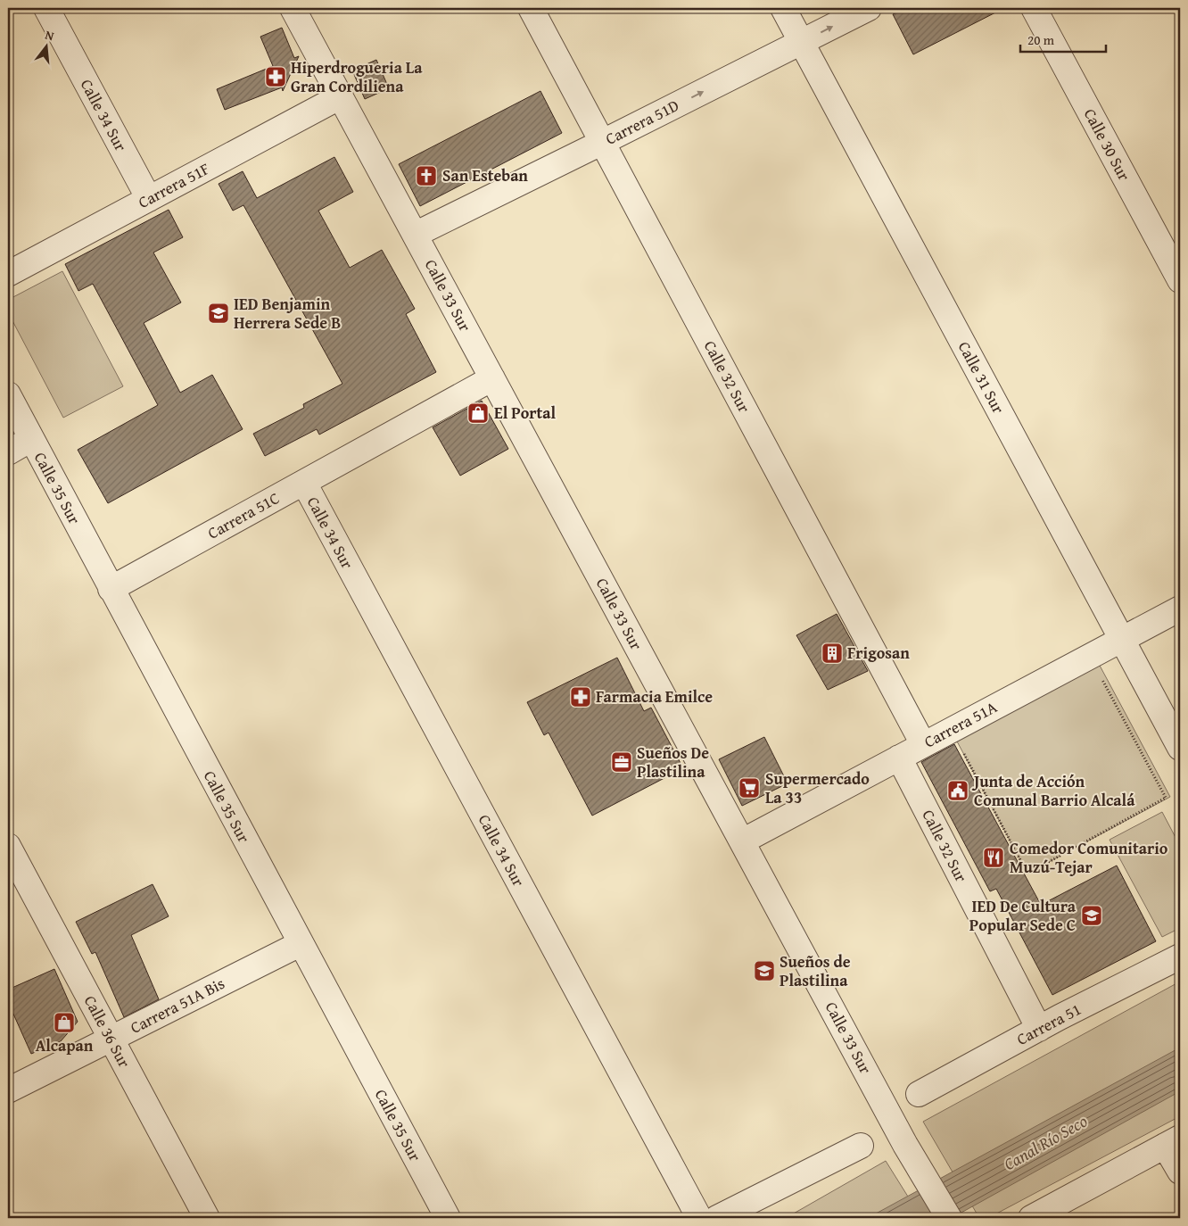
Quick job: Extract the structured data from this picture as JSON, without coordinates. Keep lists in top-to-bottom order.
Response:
{
  "streets": {
    "street": [
      "Calle 34 Sur",
      "Carrera 51D",
      "Calle 30 Sur",
      "Carrera 51F",
      "Calle 33 Sur",
      "Calle 32 Sur",
      "Calle 31 Sur",
      "Calle 35 Sur",
      "Carrera 51C",
      "Carrera 51A",
      "Carrera 51A Bis",
      "Carrera 51",
      "Calle 36 Sur"
    ]
  },
  "crossings": [
    ["Calle 34 Sur", "Carrera 51F"],
    ["Calle 34 Sur", "Carrera 51C"],
    ["Carrera 51D", "Calle 33 Sur"],
    ["Carrera 51D", "Calle 32 Sur"],
    ["Carrera 51D", "Calle 31 Sur"],
    ["Carrera 51F", "Calle 33 Sur"],
    ["Calle 33 Sur", "Carrera 51C"],
    ["Calle 33 Sur", "Carrera 51A"],
    ["Calle 32 Sur", "Carrera 51A"],
    ["Calle 32 Sur", "Carrera 51"],
    ["Calle 31 Sur", "Carrera 51A"],
    ["Calle 35 Sur", "Carrera 51C"],
    ["Calle 35 Sur", "Carrera 51A Bis"],
    ["Carrera 51A Bis", "Calle 36 Sur"]
  ],
  "one_way": ["Carrera 51D"],
  "water": ["Canal Río Seco"],
  "places": {
    "pharmacy": ["Hiperdrogueria La Gran Cordiliena", "Farmacia Emilce"],
    "church": ["San Esteban"],
    "school or university": ["IED Benjamin Herrera Sede B", "IED De Cultura Popular Sede C", "Sueños de Plastilina"],
    "shop": ["El Portal", "Alcapan"],
    "building": ["Frigosan"],
    "office": ["Sueños De Plastilina"],
    "supermarket": ["Supermercado La 33"],
    "public building": ["Junta de Acción Comunal Barrio Alcalá"],
    "restaurant": ["Comedor Comunitario Muzú-Tejar"]
  },
  "scale_bar": "20 m",
  "north": "top"
}
